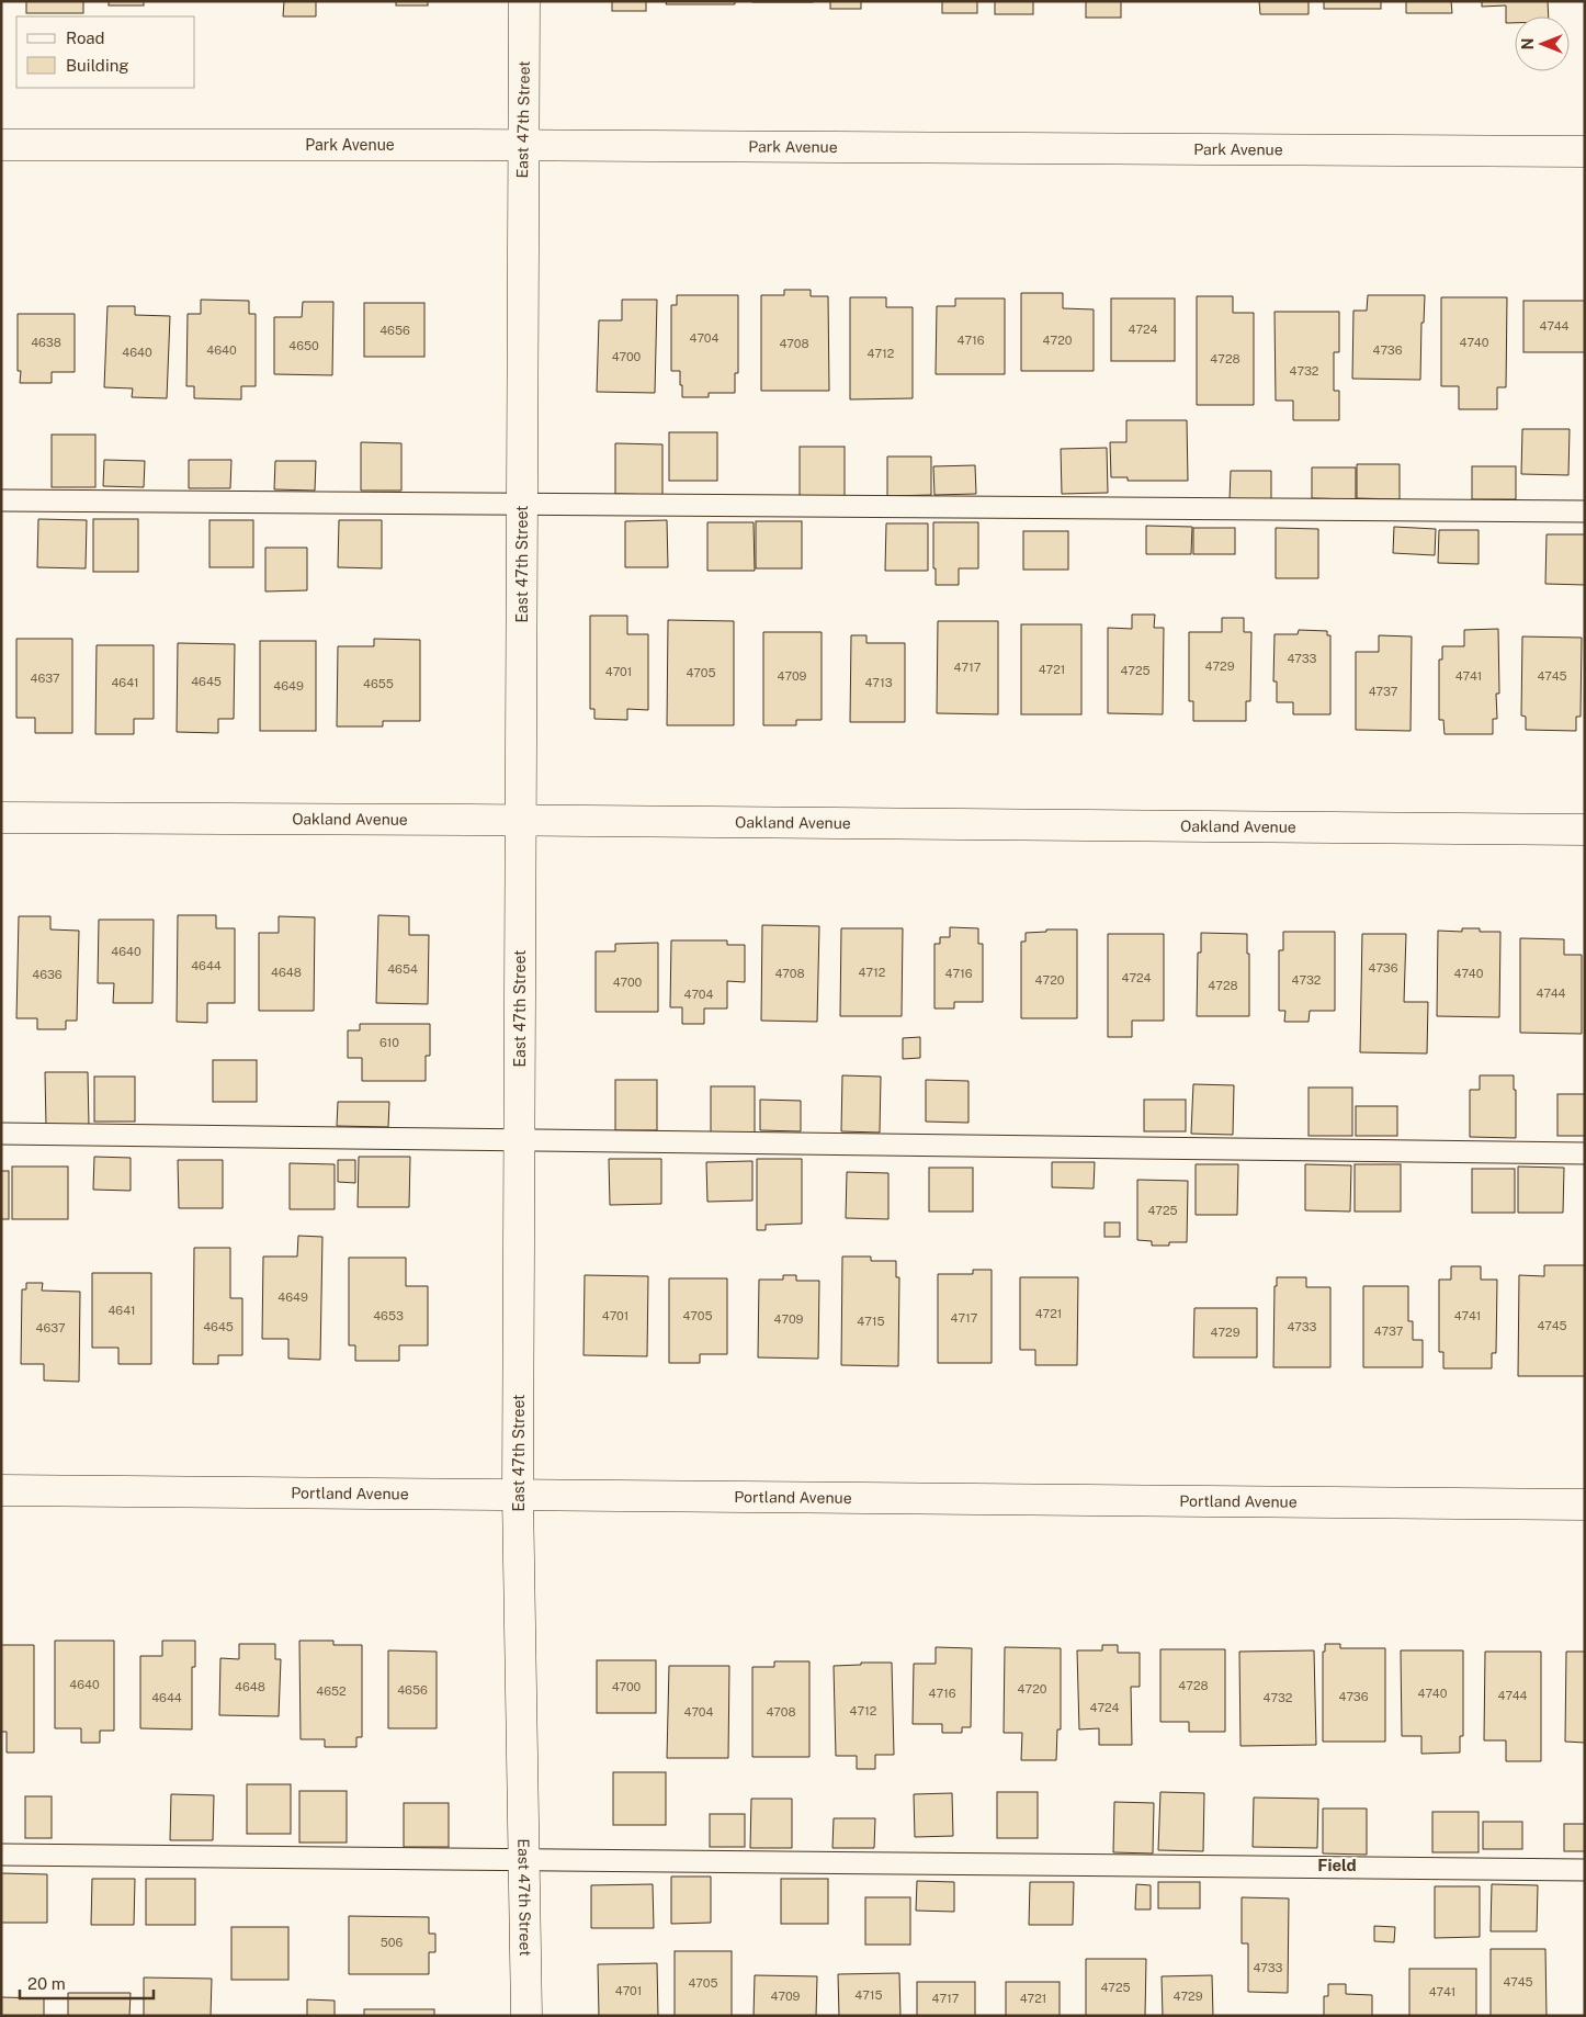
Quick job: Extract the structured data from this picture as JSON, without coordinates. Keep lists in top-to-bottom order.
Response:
{
  "streets": {
    "street": [
      "East 47th Street",
      "Park Avenue",
      "Oakland Avenue",
      "Portland Avenue"
    ]
  },
  "crossings": [
    ["East 47th Street", "Park Avenue"],
    ["East 47th Street", "Oakland Avenue"],
    ["East 47th Street", "Portland Avenue"]
  ],
  "districts": ["Field"],
  "house_numbers": [
    "4744",
    "4724",
    "4656",
    "4704",
    "4716",
    "4720",
    "4638",
    "4740",
    "4708",
    "4650",
    "4640",
    "4736",
    "4640",
    "4712",
    "4700",
    "4728",
    "4732",
    "4733",
    "4729",
    "4717",
    "4721",
    "4725",
    "4701",
    "4705",
    "4709",
    "4741",
    "4745",
    "4637",
    "4645",
    "4641",
    "4713",
    "4655",
    "4649",
    "4737",
    "4640",
    "4644",
    "4736",
    "4654",
    "4648",
    "4712",
    "4708",
    "4716",
    "4740",
    "4636",
    "4724",
    "4720",
    "4732",
    "4700",
    "4728",
    "4744",
    "4704",
    "610",
    "4725",
    "4649",
    "4641",
    "4721",
    "4653",
    "4701",
    "4705",
    "4741",
    "4717",
    "4709",
    "4715",
    "4745",
    "4645",
    "4733",
    "4637",
    "4737",
    "4729",
    "4640",
    "4728",
    "4648",
    "4700",
    "4720",
    "4656",
    "4652",
    "4716",
    "4740",
    "4744",
    "4736",
    "4644",
    "4732",
    "4724",
    "4712",
    "4704",
    "4708",
    "506",
    "4733",
    "4745",
    "4705",
    "4725",
    "4701",
    "4741",
    "4715",
    "4709",
    "4729",
    "4717",
    "4721"
  ],
  "legend": ["Road", "Building"],
  "scale_bar": "20 m",
  "north": "left"
}
